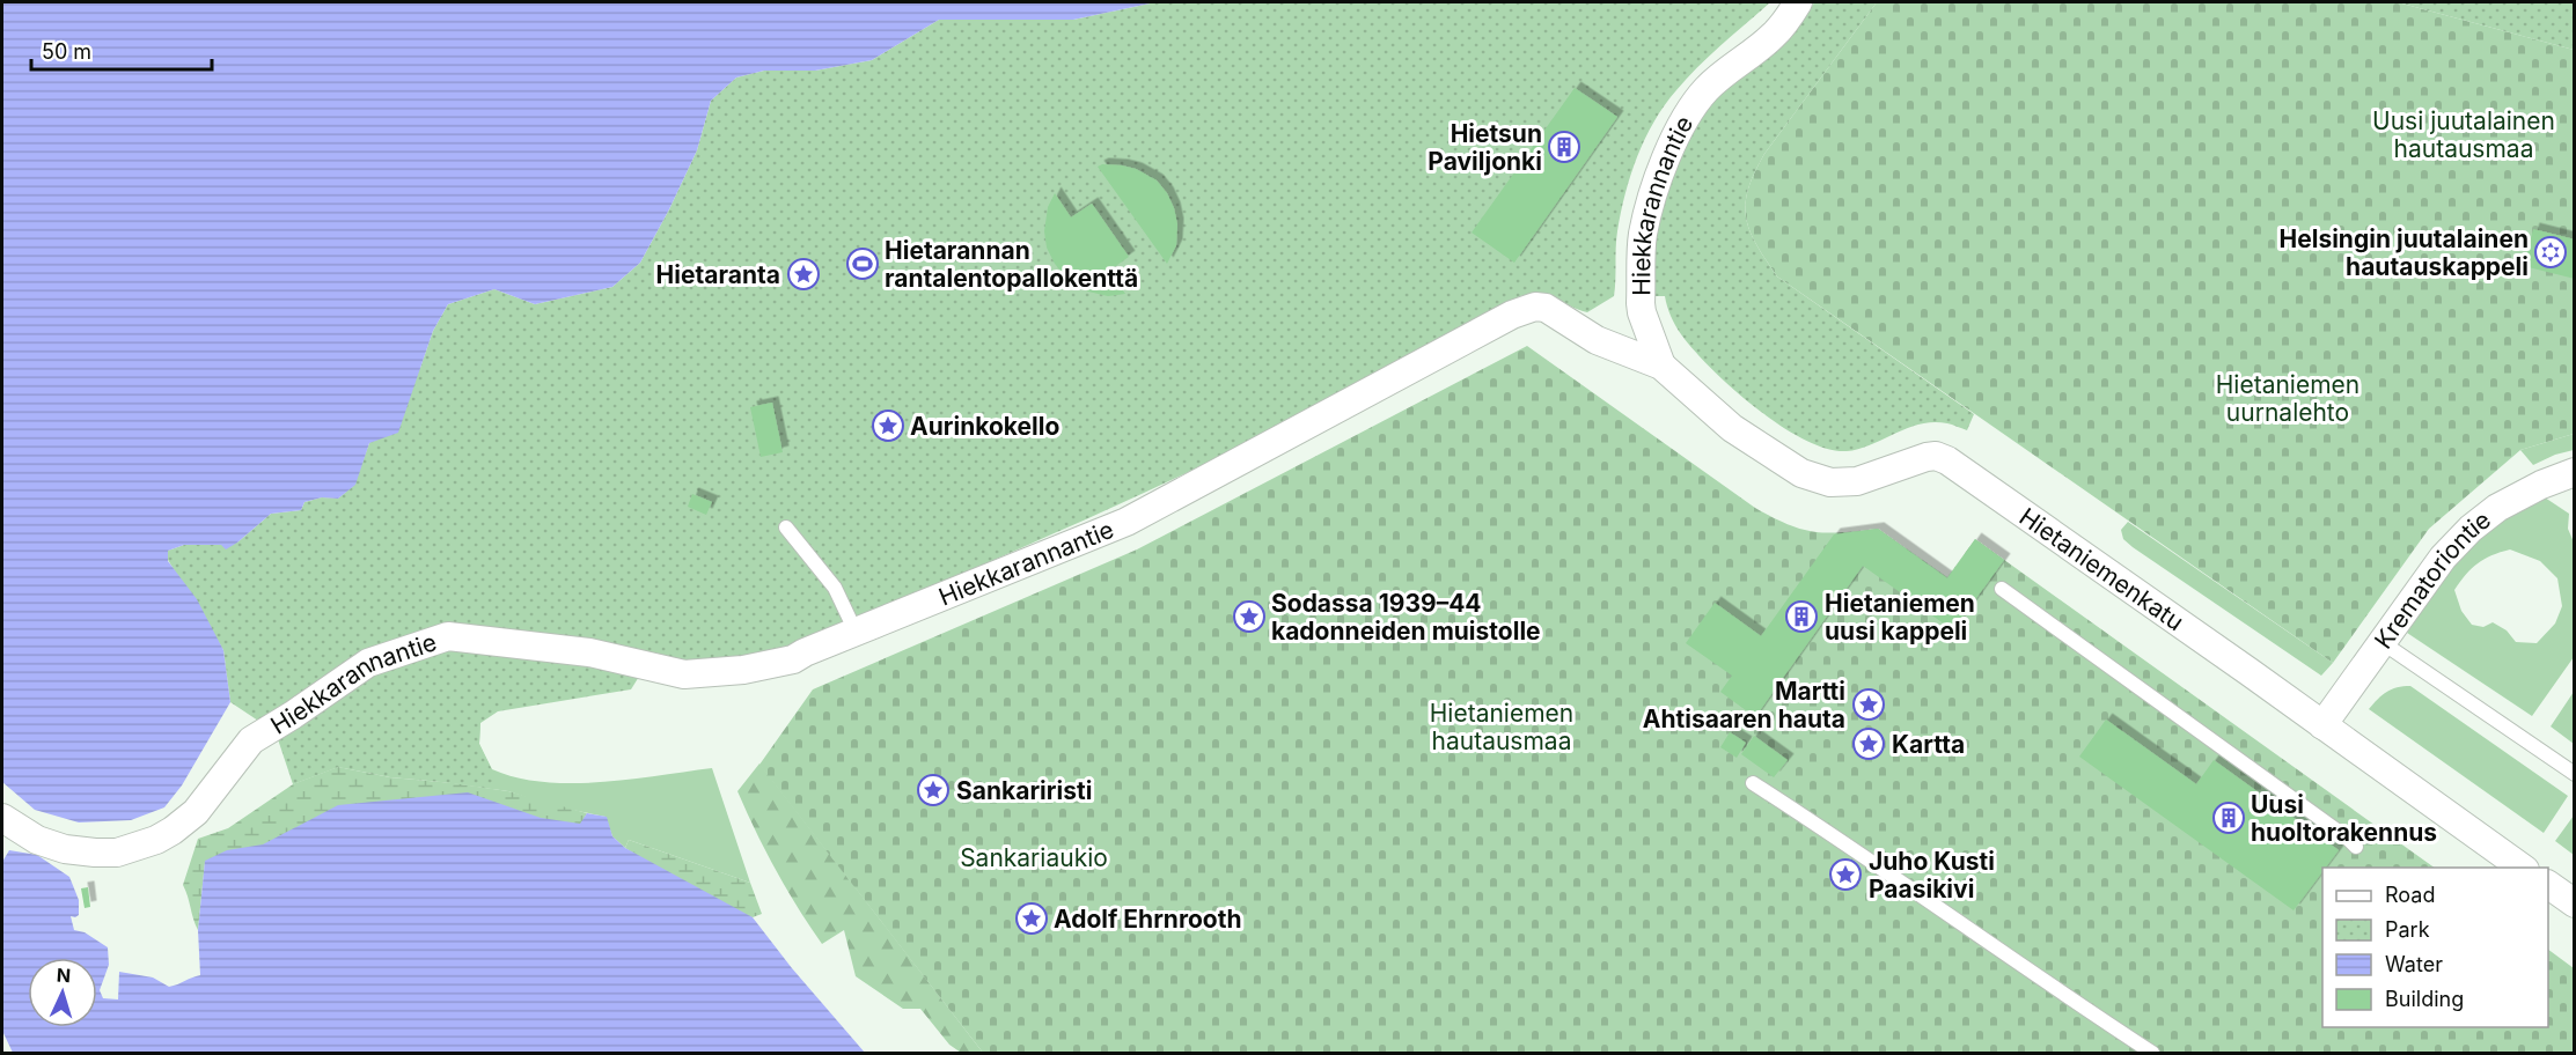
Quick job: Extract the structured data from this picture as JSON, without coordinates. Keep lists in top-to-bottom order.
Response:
{
  "streets": {
    "street": ["Hiekkarannantie", "Hietaniemenkatu", "Krematoriontie"]
  },
  "crossings": [
    ["Hiekkarannantie", "Hietaniemenkatu"],
    ["Hietaniemenkatu", "Krematoriontie"]
  ],
  "parks": [
    "Uusi juutalainen hautausmaa",
    "Hietaniemen uurnalehto",
    "Hietaniemen hautausmaa",
    "Sankariaukio"
  ],
  "places": {
    "building": ["Hietsun Paviljonki", "Hietaniemen uusi kappeli", "Uusi huoltorakennus"],
    "synagogue": ["Helsingin juutalainen hautauskappeli"],
    "sports": ["Hietarannan rantalentopallokenttä"],
    "place": [
      "Hietaranta",
      "Aurinkokello",
      "Sodassa 1939–44 kadonneiden muistolle",
      "Martti Ahtisaaren hauta",
      "Kartta",
      "Sankariristi",
      "Juho Kusti Paasikivi",
      "Adolf Ehrnrooth"
    ]
  },
  "legend": [
    "Road",
    "Park",
    "Water",
    "Building"
  ],
  "scale_bar": "50 m",
  "north": "top"
}
